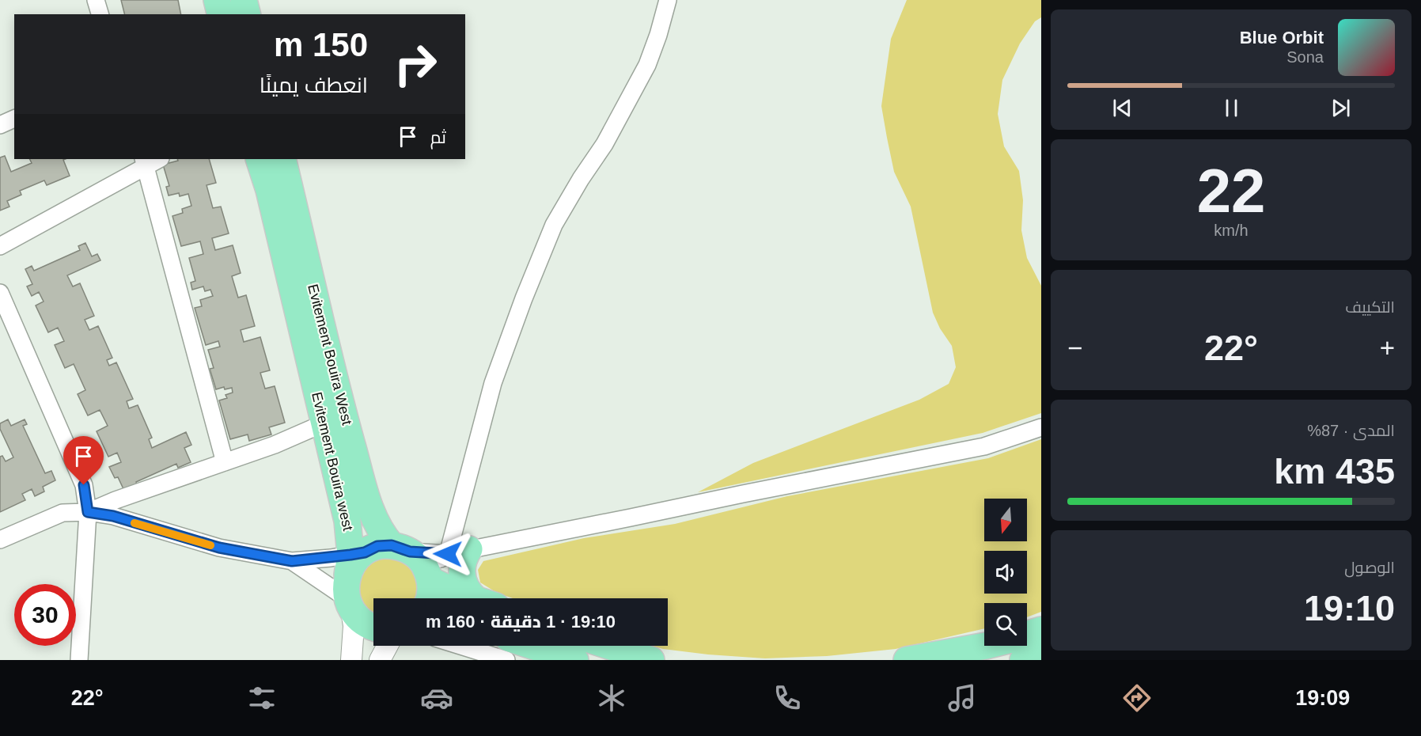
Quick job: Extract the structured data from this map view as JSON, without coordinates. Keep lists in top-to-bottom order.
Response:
{
  "streets": {
    "highway": ["Evitement Bouira West", "Evitement Bouira west"]
  },
  "crossings": [
    ["Evitement Bouira West", "Evitement Bouira west"]
  ],
  "north": "bottom",
  "page": {
    "turn": ["150 m", "انعطف يمينًا"],
    "song": ["Blue Orbit", "Sona"],
    "then": "ثم",
    "tile": [
      ["22", "km/h"],
      "التكييف",
      ["المدى · 87%", "435 km"],
      ["الوصول", "19:10"]
    ],
    "heat": ["−", "22°", "+"],
    "limit": "30",
    "trip": "19:10 · 1 دقيقة · 160 m",
    "tabs": ["19:09", "22°"]
  }
}
